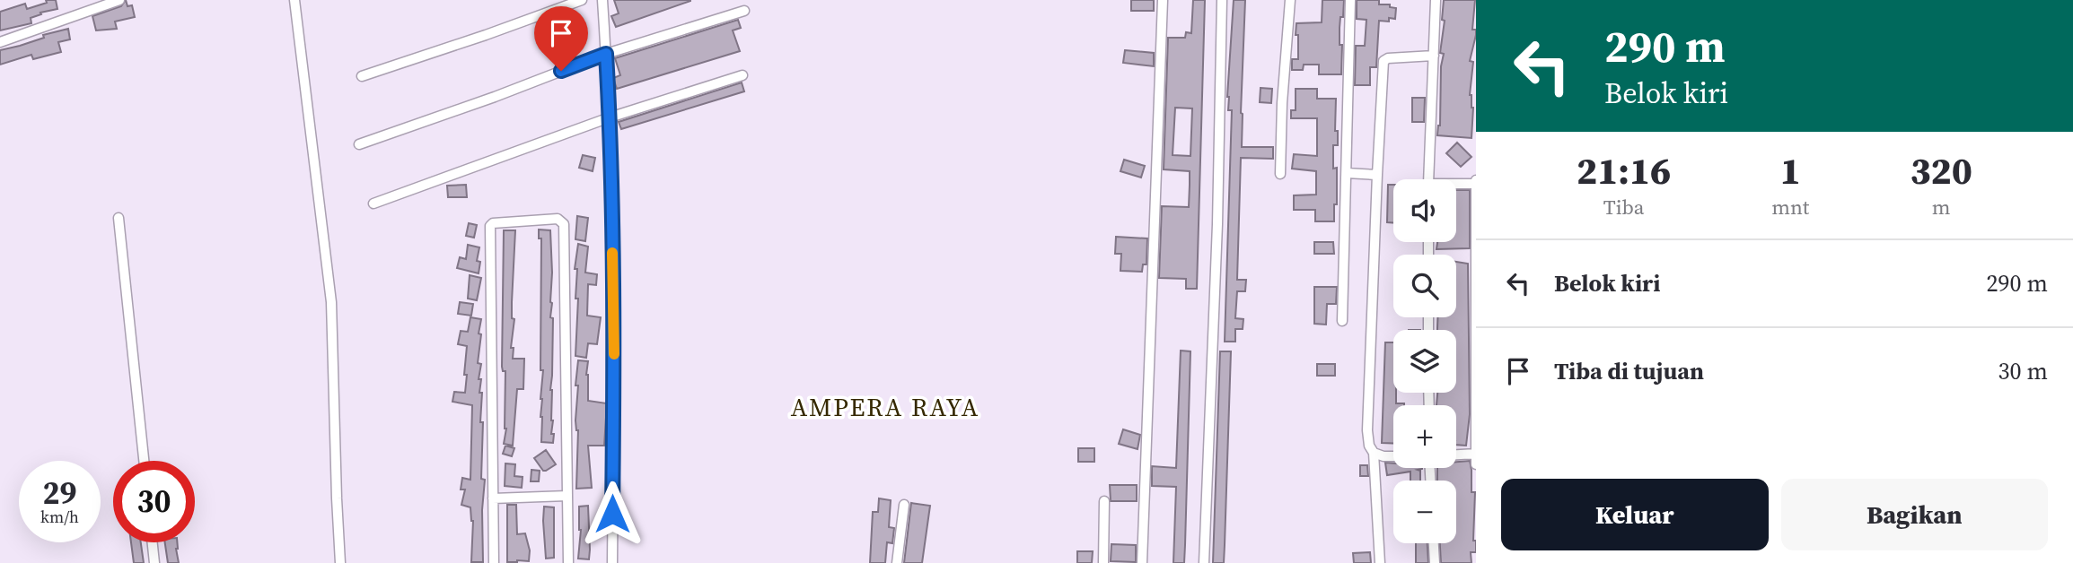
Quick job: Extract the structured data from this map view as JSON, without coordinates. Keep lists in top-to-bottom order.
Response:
{
  "districts": ["AMPERA RAYA"],
  "page": {
    "turn": ["290 m", "Belok kiri"],
    "eta": [
      "21:16",
      "Tiba",
      "1",
      "mnt",
      "320",
      "m"
    ],
    "map_buttons": ["+", "−"],
    "list": [
      {
        "name": "Belok kiri",
        "value": "290 m"
      },
      {
        "name": "Tiba di tujuan",
        "value": "30 m"
      }
    ],
    "speed": "29 km/h",
    "limit": "30",
    "buttons": ["Keluar", "Bagikan"]
  }
}
